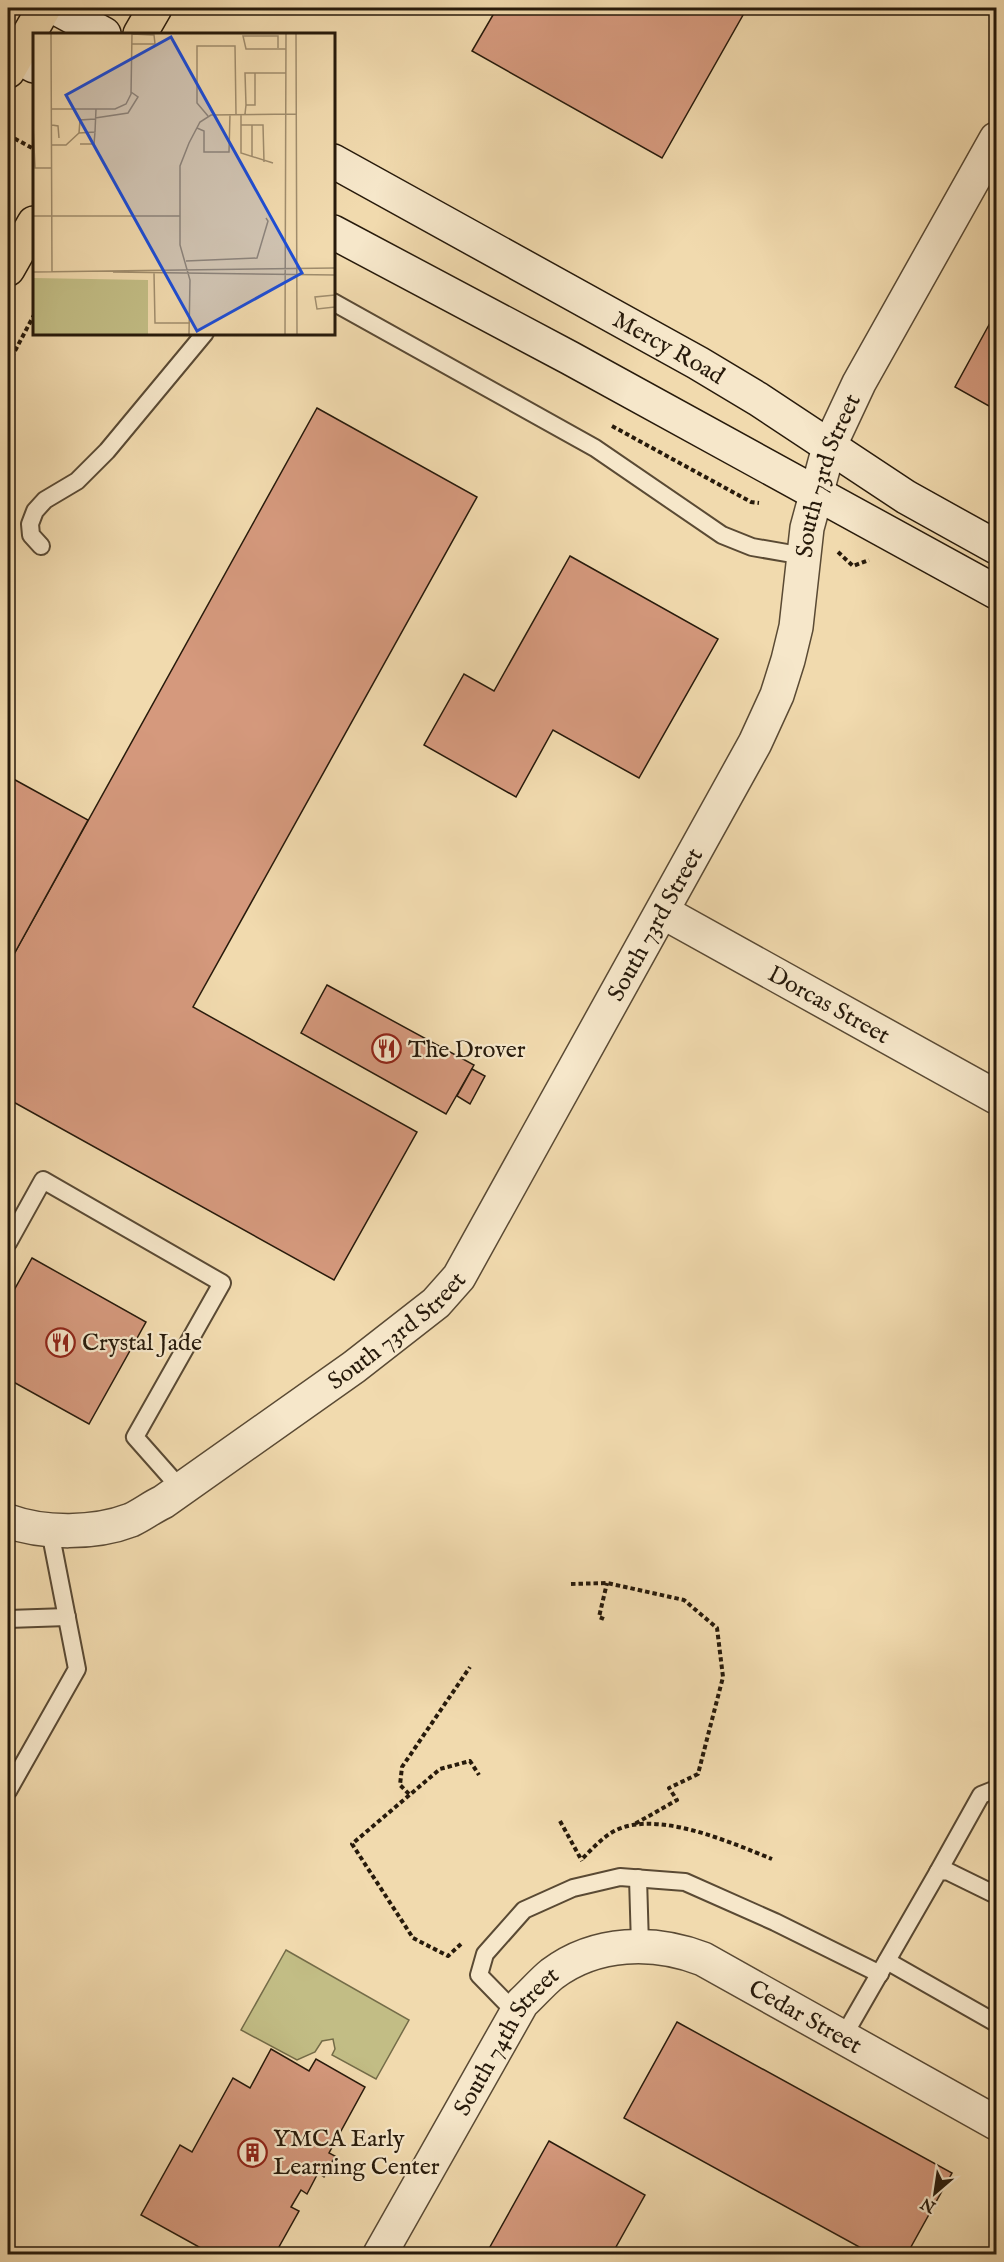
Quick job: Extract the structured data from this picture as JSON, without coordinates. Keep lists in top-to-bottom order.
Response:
{
  "streets": {
    "street": [
      "Mercy Road",
      "South 73rd Street",
      "Dorcas Street",
      "Cedar Street",
      "South 74th Street"
    ]
  },
  "crossings": [
    ["Mercy Road", "South 73rd Street"],
    ["South 73rd Street", "Dorcas Street"],
    ["Cedar Street", "South 74th Street"]
  ],
  "places": {
    "restaurant": ["The Drover", "Crystal Jade"],
    "building": ["YMCA Early Learning Center"]
  },
  "north": "bottom left"
}
